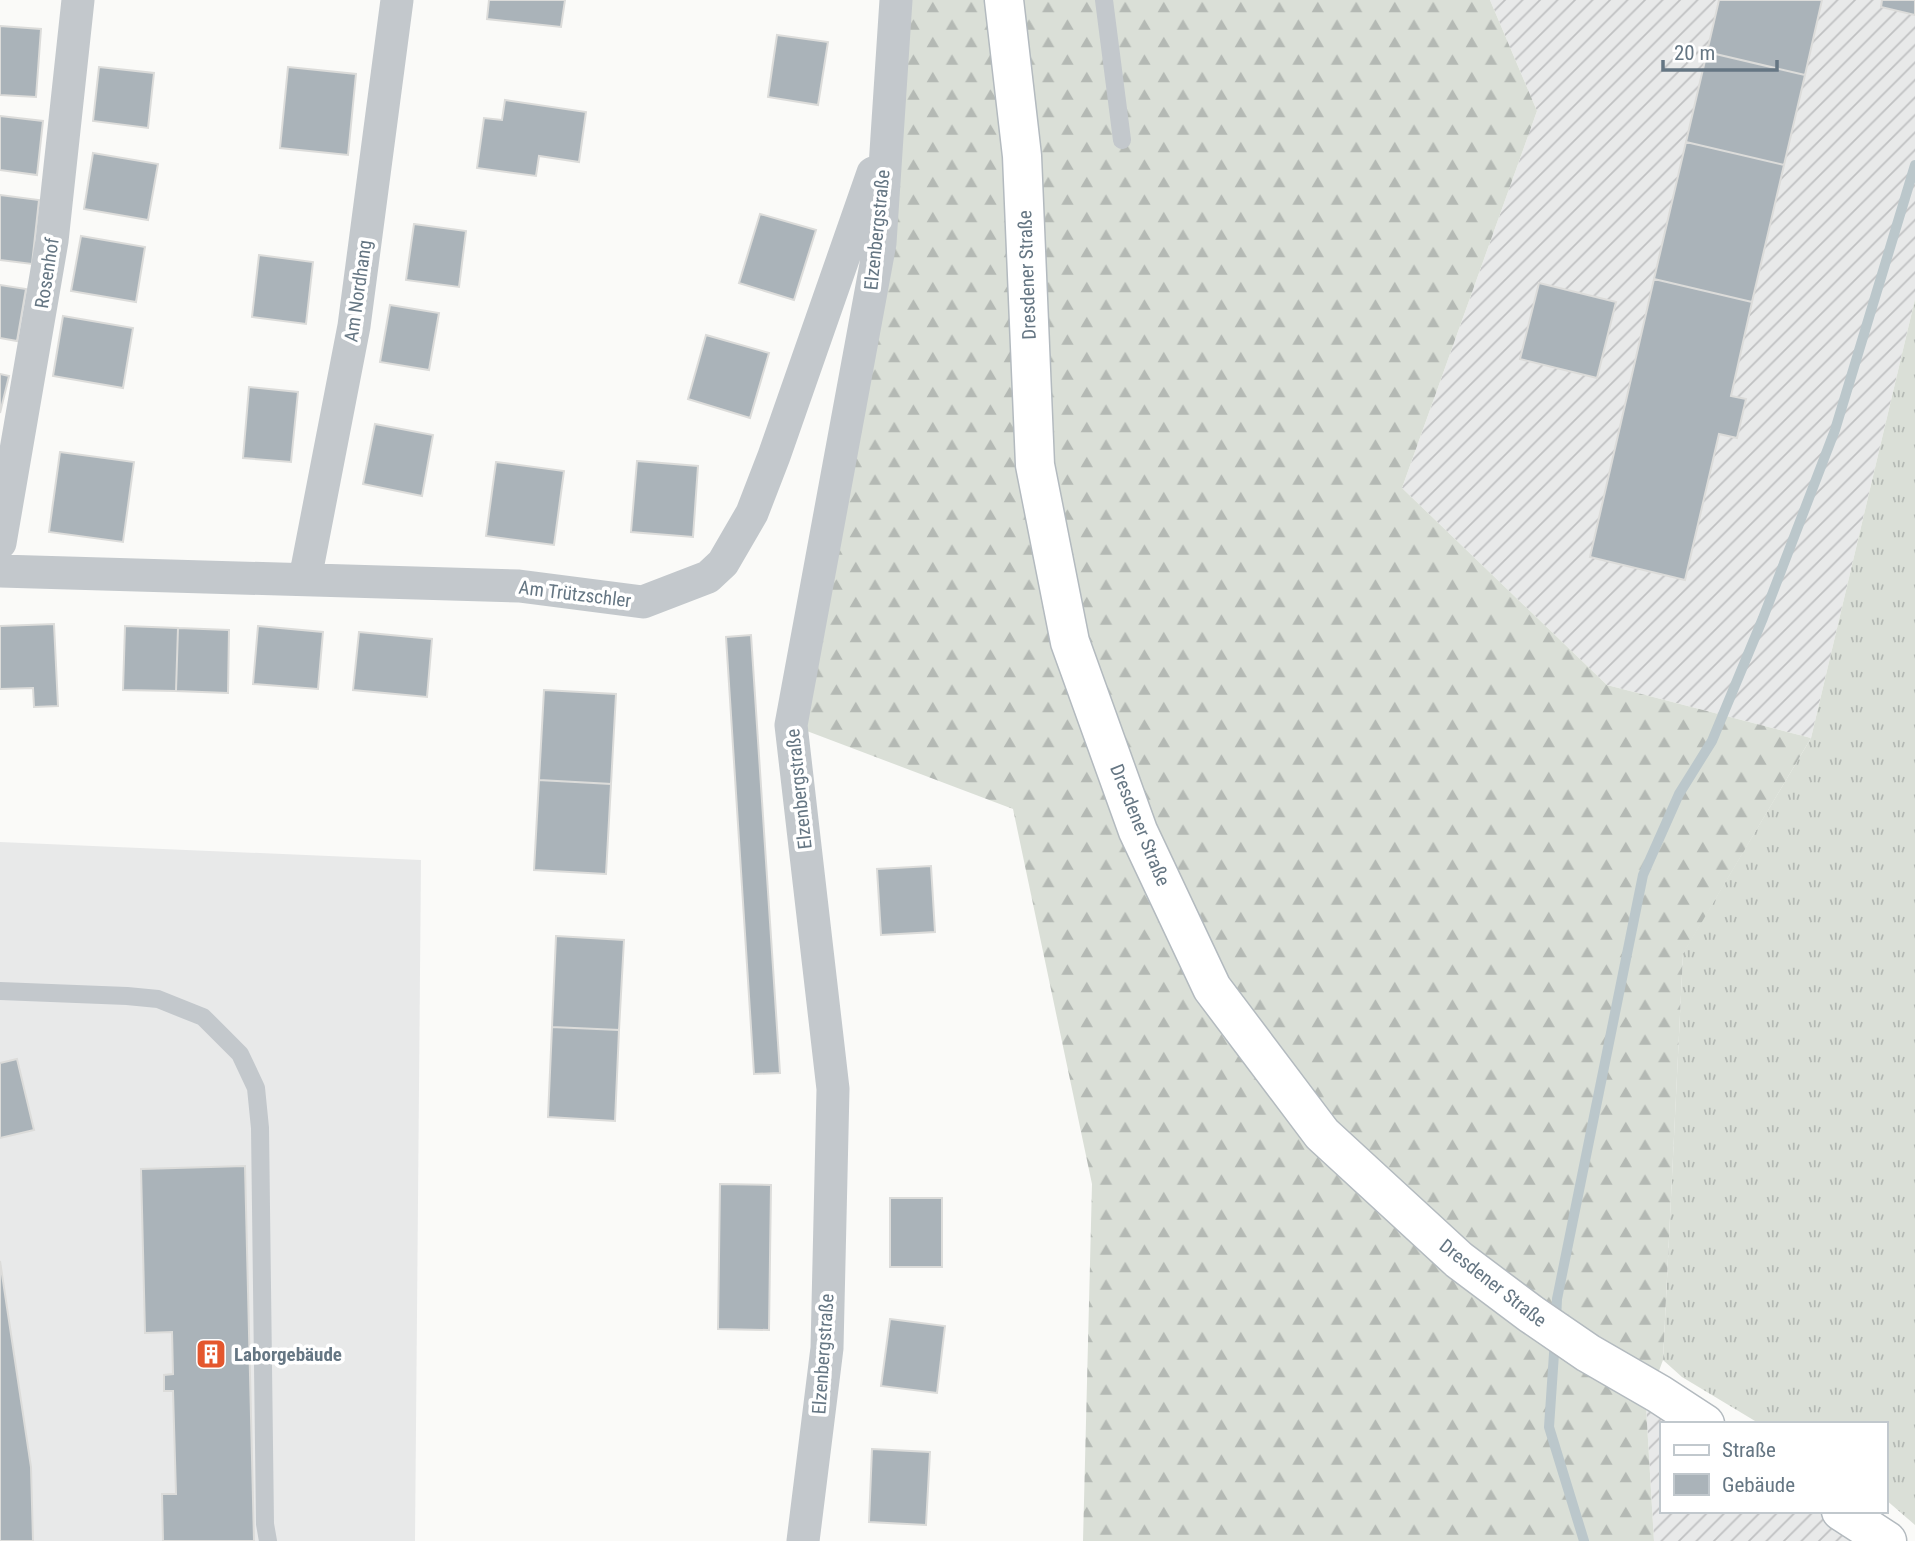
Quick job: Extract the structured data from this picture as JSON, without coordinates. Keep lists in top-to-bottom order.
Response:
{
  "streets": {
    "street": [
      "Elzenbergstraße",
      "Rosenhof",
      "Dresdener Straße",
      "Am Nordhang",
      "Am Trützschler"
    ]
  },
  "crossings": [
    ["Elzenbergstraße", "Am Trützschler"],
    ["Am Nordhang", "Am Trützschler"]
  ],
  "places": {
    "building": ["Laborgebäude"]
  },
  "legend": ["Straße", "Gebäude"],
  "scale_bar": "20 m"
}
